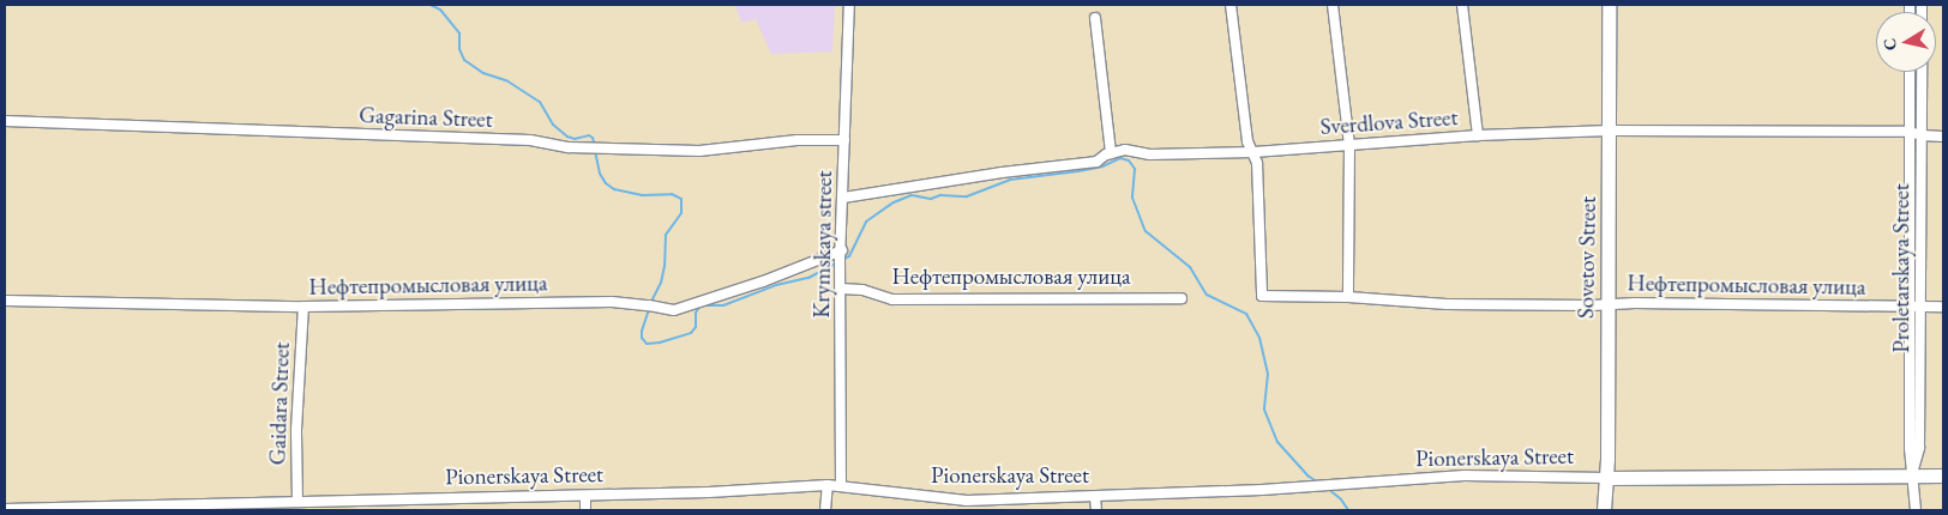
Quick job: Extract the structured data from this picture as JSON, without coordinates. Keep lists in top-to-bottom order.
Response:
{
  "streets": {
    "main road": ["Sovetov Street", "Pionerskaya Street"],
    "street": [
      "Gagarina Street",
      "Sverdlova Street",
      "Krymskaya street",
      "Proletarskaya Street",
      "Нефтепромысловая улица",
      "Gaidara Street"
    ]
  },
  "crossings": [
    ["Gagarina Street", "Krymskaya street"],
    ["Sverdlova Street", "Krymskaya street"],
    ["Sverdlova Street", "Sovetov Street"],
    ["Sverdlova Street", "Proletarskaya Street"],
    ["Sverdlova Street", "Нефтепромысловая улица"],
    ["Krymskaya street", "Нефтепромысловая улица"],
    ["Krymskaya street", "Pionerskaya Street"],
    ["Sovetov Street", "Нефтепромысловая улица"],
    ["Sovetov Street", "Pionerskaya Street"],
    ["Proletarskaya Street", "Нефтепромысловая улица"],
    ["Proletarskaya Street", "Pionerskaya Street"],
    ["Нефтепромысловая улица", "Gaidara Street"],
    ["Gaidara Street", "Pionerskaya Street"]
  ],
  "north": "left"
}
